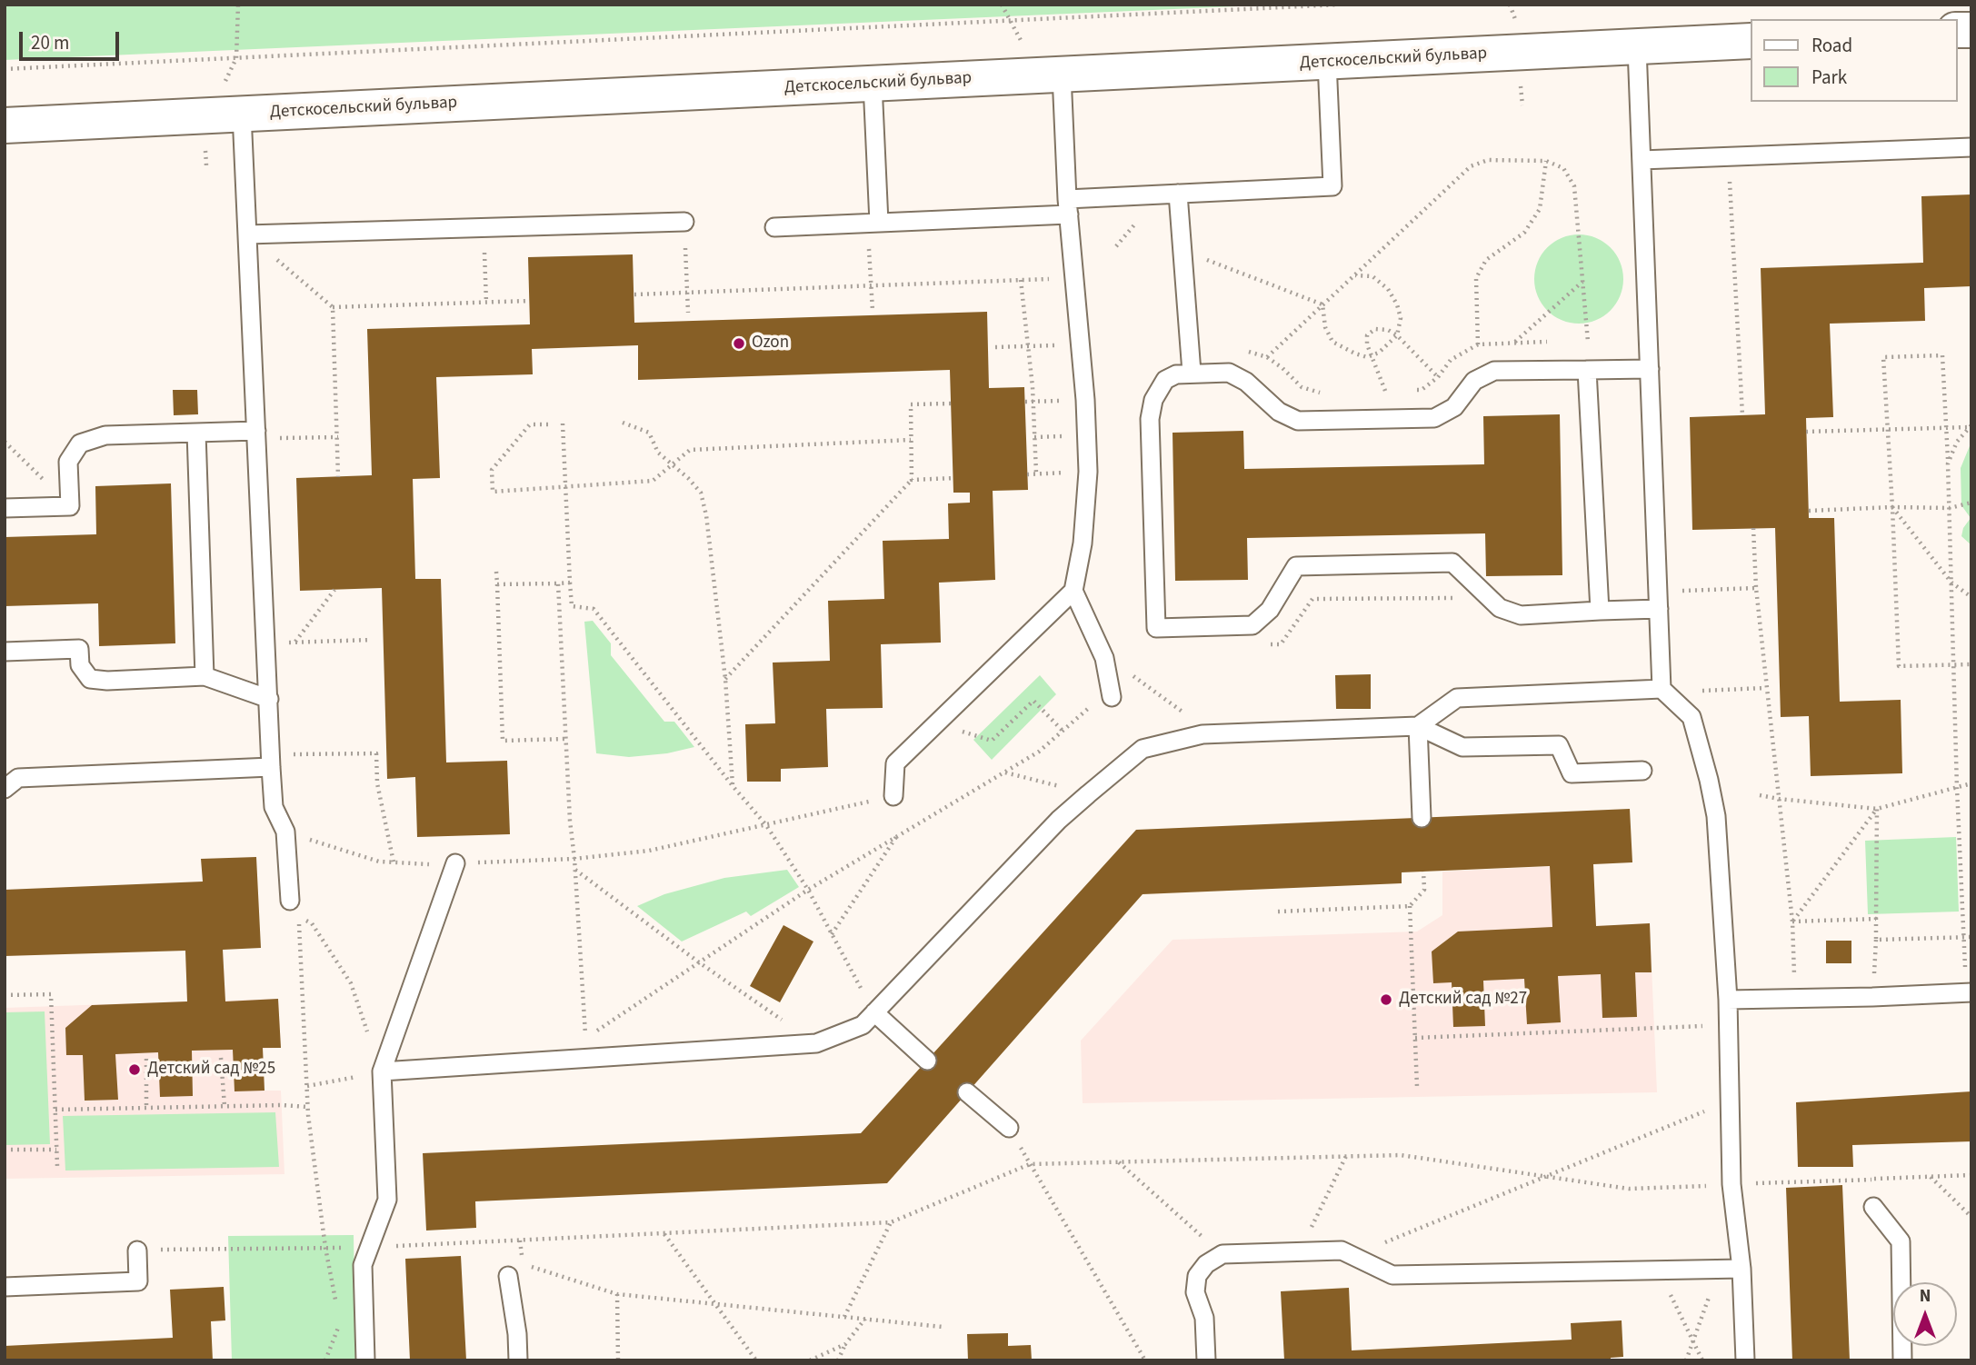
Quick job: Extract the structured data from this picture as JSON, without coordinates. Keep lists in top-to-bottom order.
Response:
{
  "streets": {
    "street": ["Детскосельский бульвар"]
  },
  "places": ["Ozon", "Детский сад №27", "Детский сад №25"],
  "legend": ["Road", "Park"],
  "scale_bar": "20 m",
  "north": "top"
}
